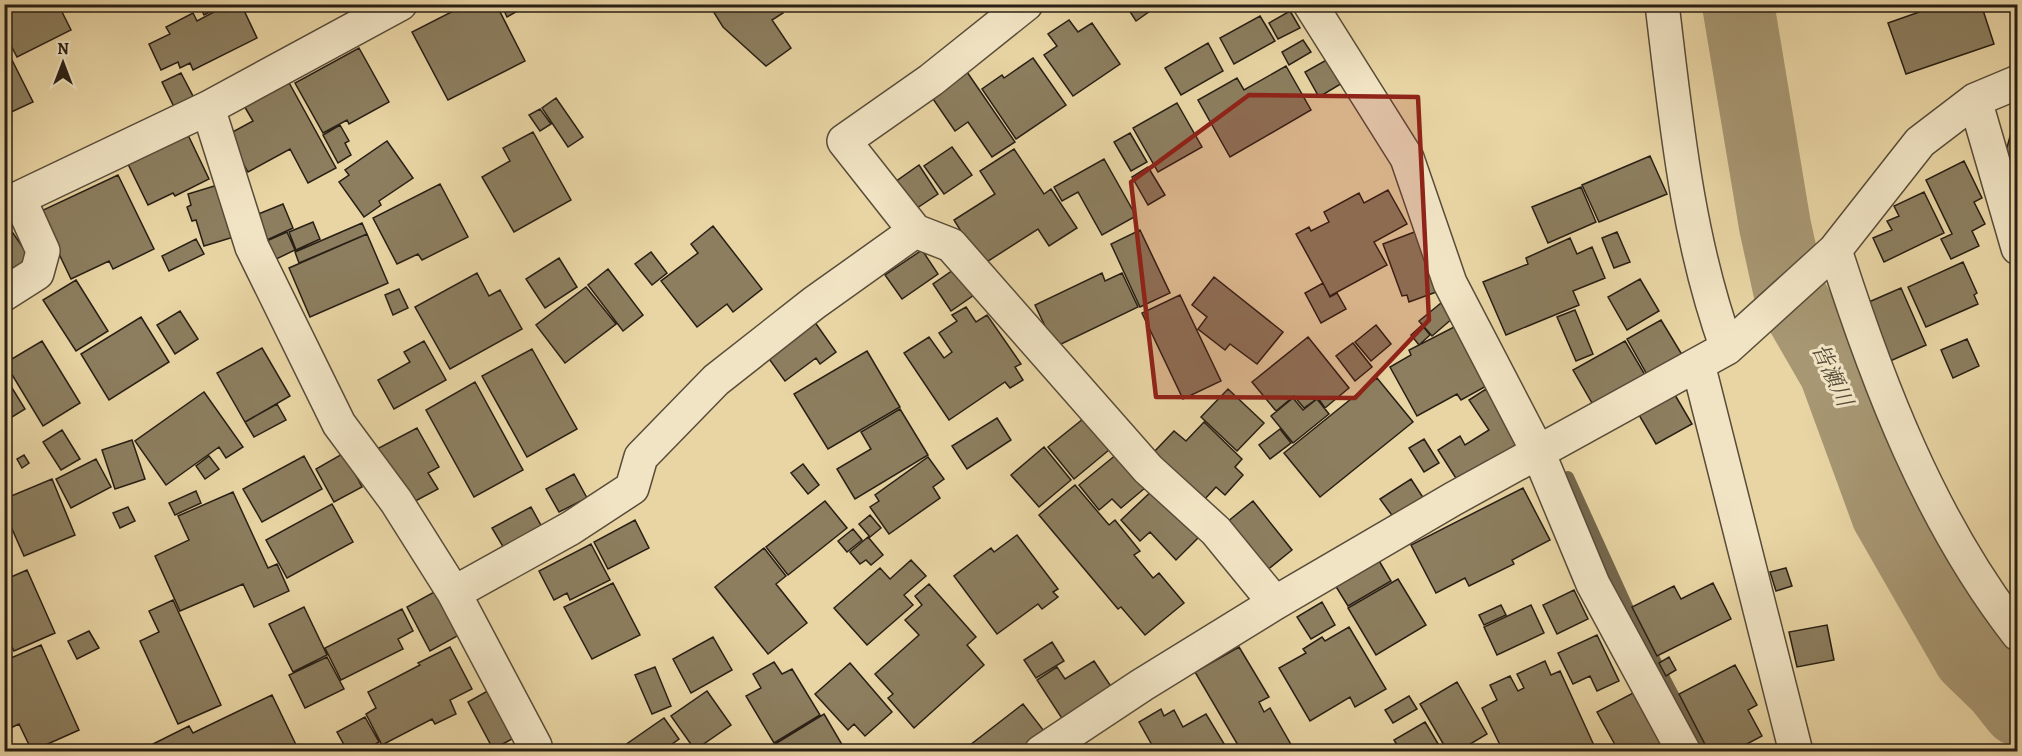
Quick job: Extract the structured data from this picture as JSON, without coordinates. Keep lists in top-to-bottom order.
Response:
{
  "water": ["皆瀬川"],
  "north": "top"
}
